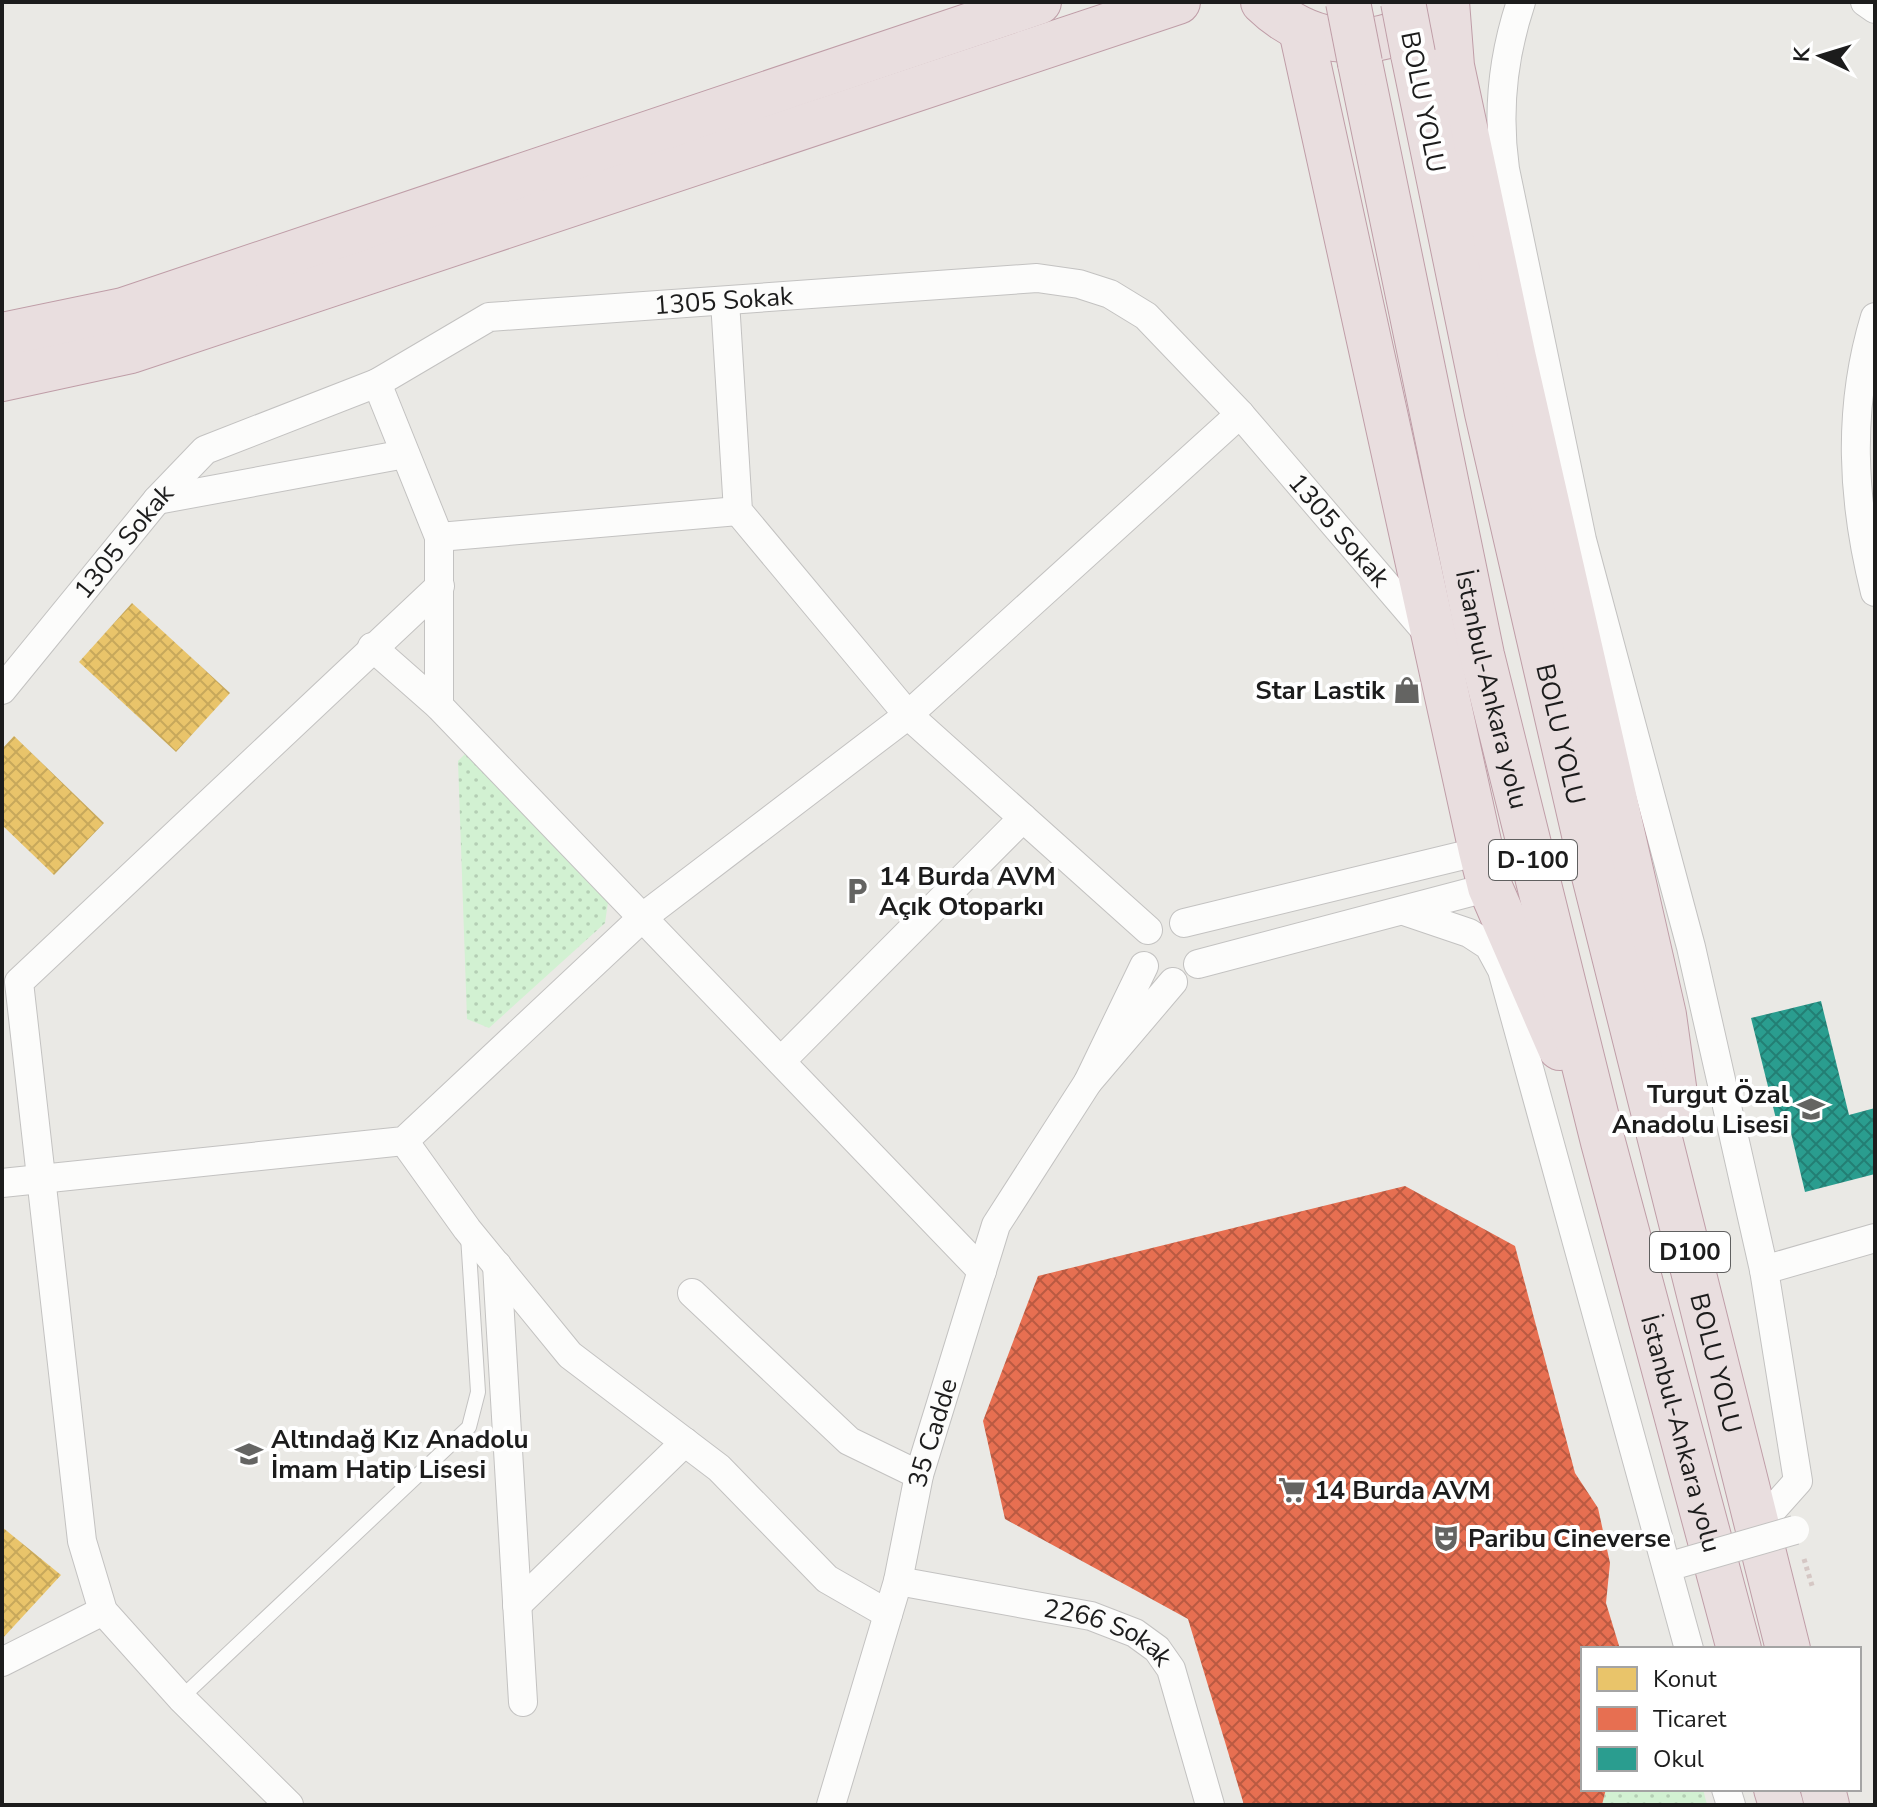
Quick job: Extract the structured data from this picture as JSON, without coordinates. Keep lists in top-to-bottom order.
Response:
{
  "streets": {
    "highway": [
      "BOLU YOLU",
      "İstanbul-Ankara yolu",
      "D-100",
      "D100"
    ],
    "street": ["1305 Sokak", "35 Cadde", "2266 Sokak"]
  },
  "crossings": [
    ["35 Cadde", "2266 Sokak"]
  ],
  "places": {
    "shop": ["Star Lastik"],
    "parking": ["14 Burda AVM Açık Otoparkı"],
    "school or university": ["Turgut Özal Anadolu Lisesi", "Altındağ Kız Anadolu İmam Hatip Lisesi"],
    "supermarket": ["14 Burda AVM"],
    "theatre": ["Paribu Cineverse"]
  },
  "legend": ["Konut", "Ticaret", "Okul"],
  "north": "left"
}
